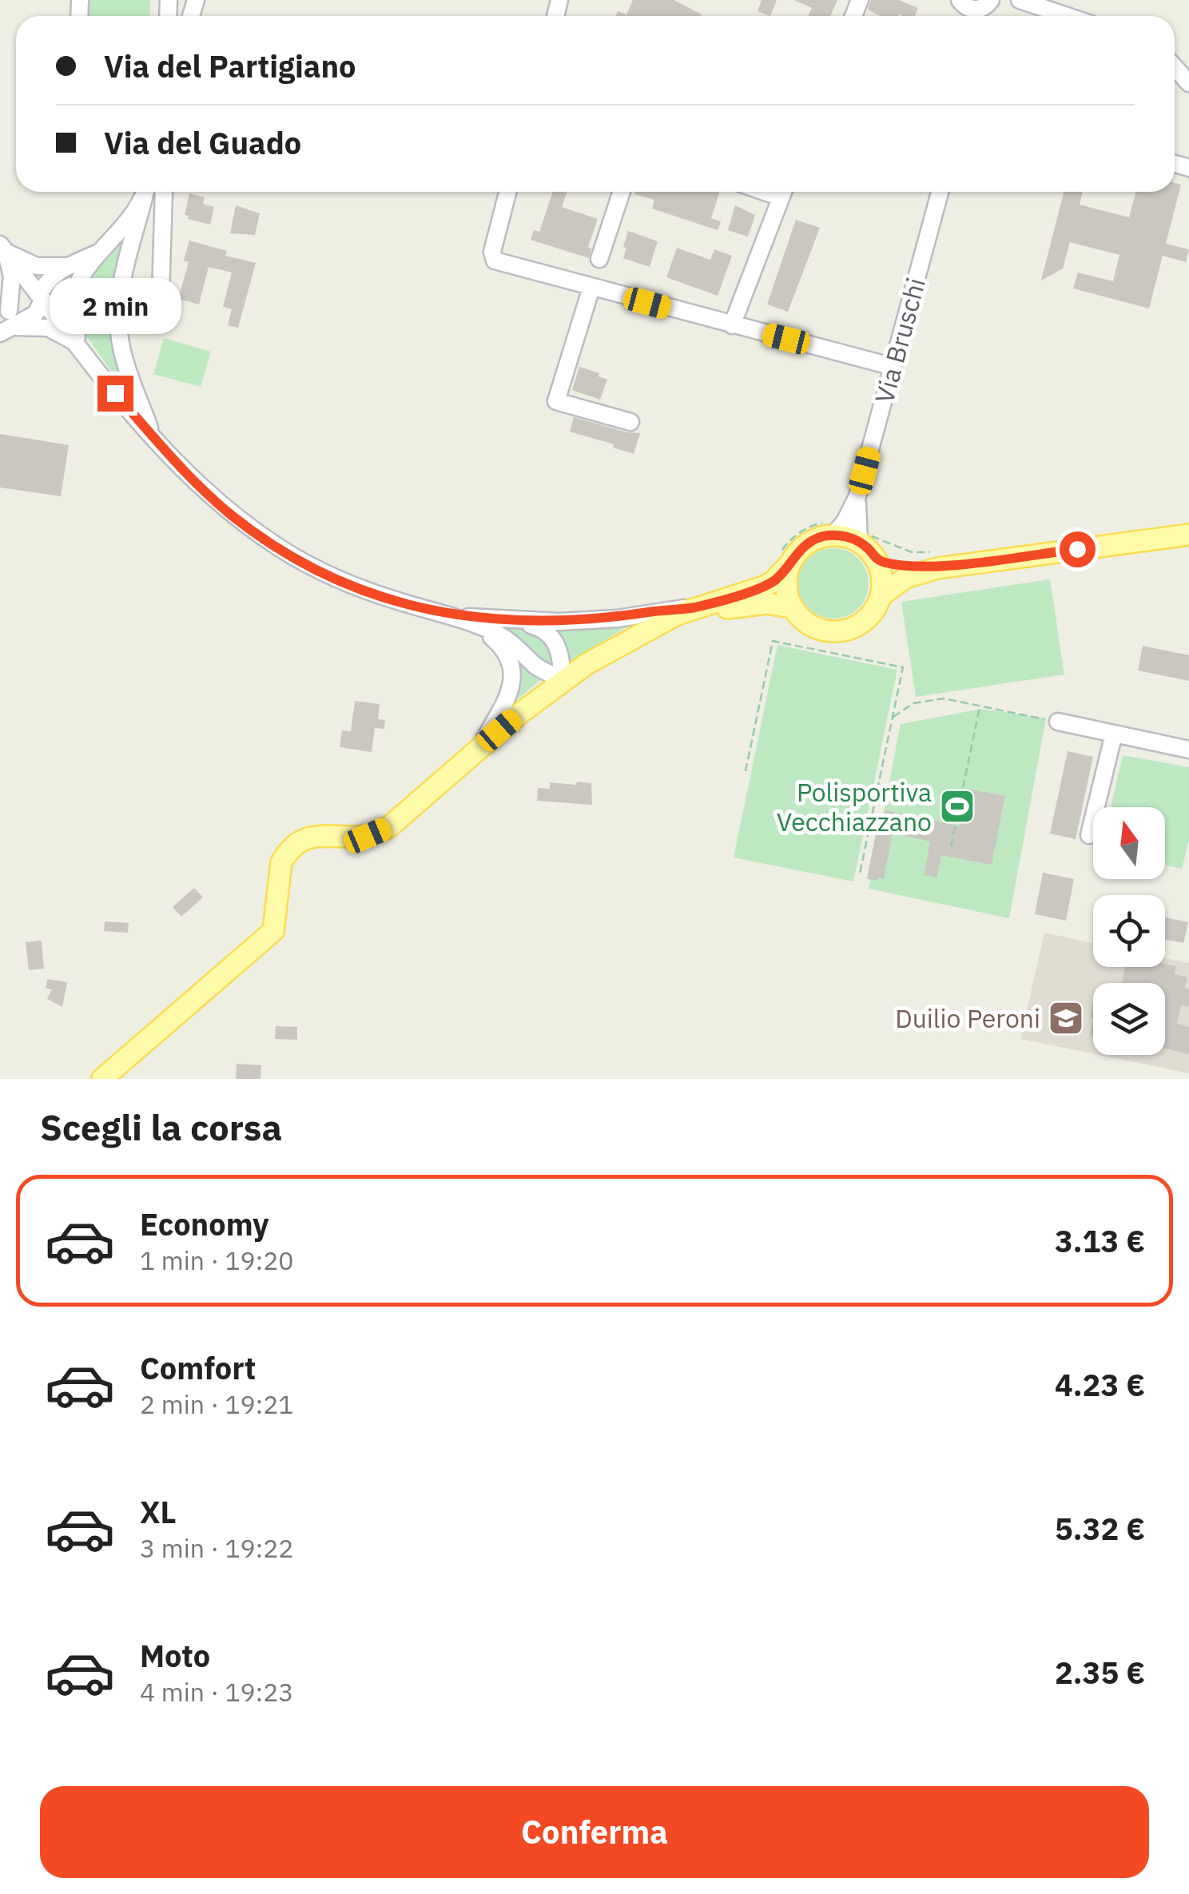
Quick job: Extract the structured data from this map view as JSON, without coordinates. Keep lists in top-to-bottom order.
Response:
{
  "streets": {
    "street": ["Via Bruschi"]
  },
  "places": {
    "sports": ["Polisportiva Vecchiazzano"],
    "school or university": ["Duilio Peroni"]
  },
  "north": "top",
  "page": {
    "banner": ["Via del Partigiano", "Via del Guado"],
    "bubble": "2 min",
    "heading": "Scegli la corsa",
    "list": [
      {
        "name": "Economy",
        "note": "1 min · 19:20",
        "value": "3.13 €"
      },
      {
        "name": "Comfort",
        "note": "2 min · 19:21",
        "value": "4.23 €"
      },
      {
        "name": "XL",
        "note": "3 min · 19:22",
        "value": "5.32 €"
      },
      {
        "name": "Moto",
        "note": "4 min · 19:23",
        "value": "2.35 €"
      }
    ],
    "buttons": "Conferma"
  }
}
